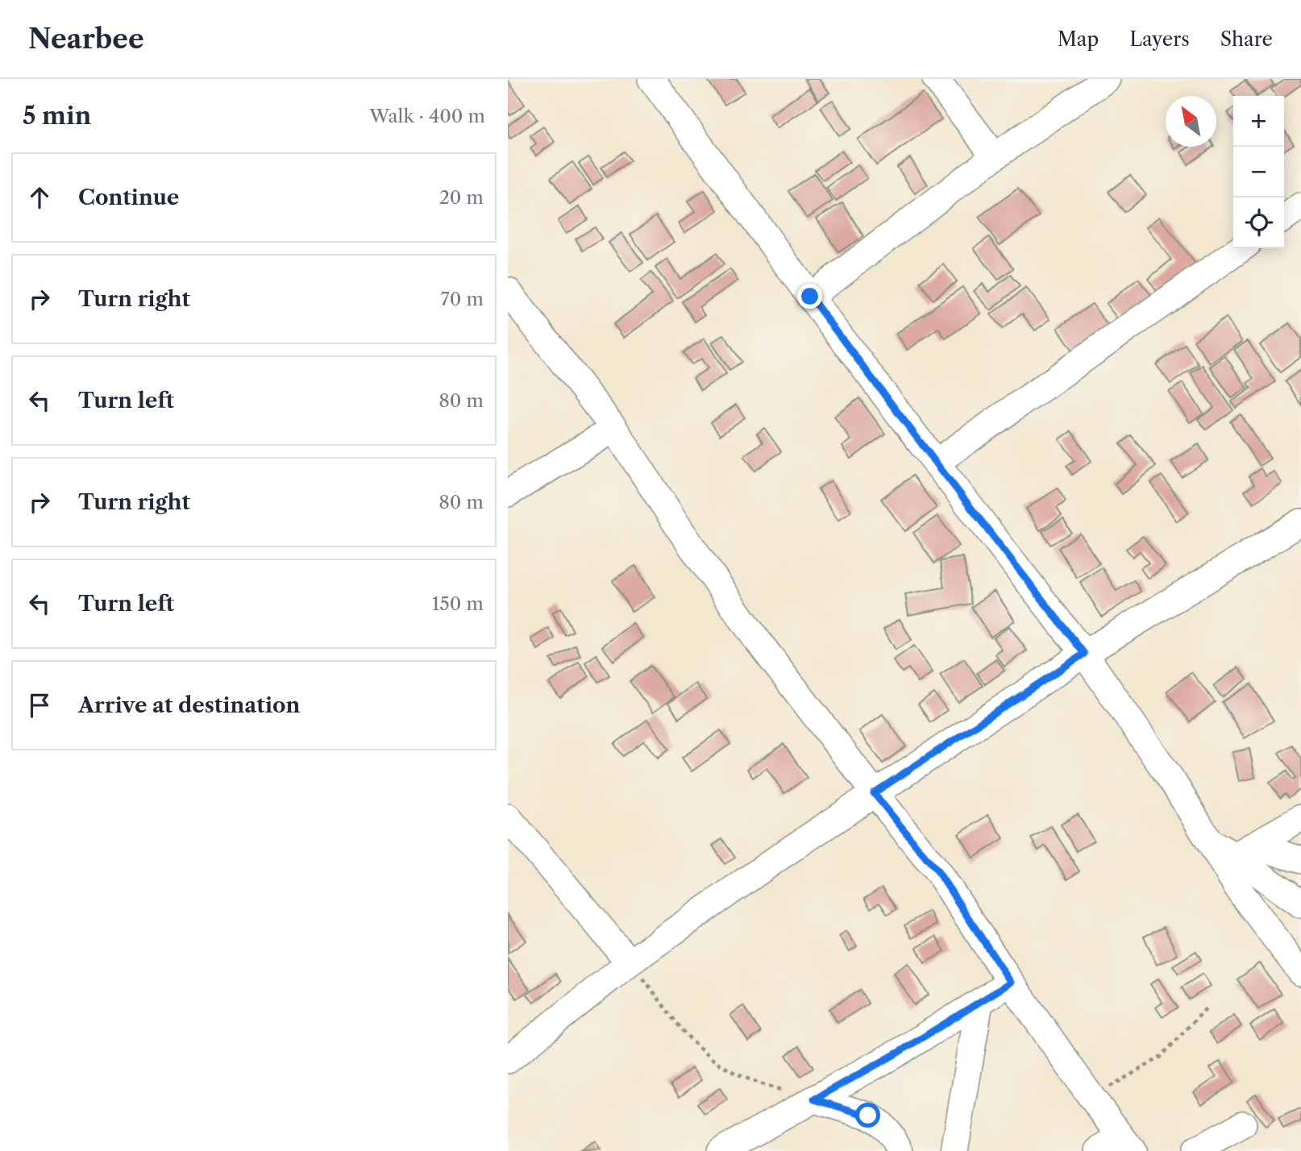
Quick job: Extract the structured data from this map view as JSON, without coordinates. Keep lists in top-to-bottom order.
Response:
{
  "north": "top left",
  "page": {
    "header": "Nearbee",
    "nav": ["Map", "Layers", "Share"],
    "heading": ["5 min", "Walk · 400 m"],
    "map_buttons": ["+", "−"],
    "list": [
      ["Continue", "20 m"],
      ["Turn right", "70 m"],
      ["Turn left", "80 m"],
      ["Turn right", "80 m"],
      ["Turn left", "150 m"],
      "Arrive at destination"
    ]
  }
}
